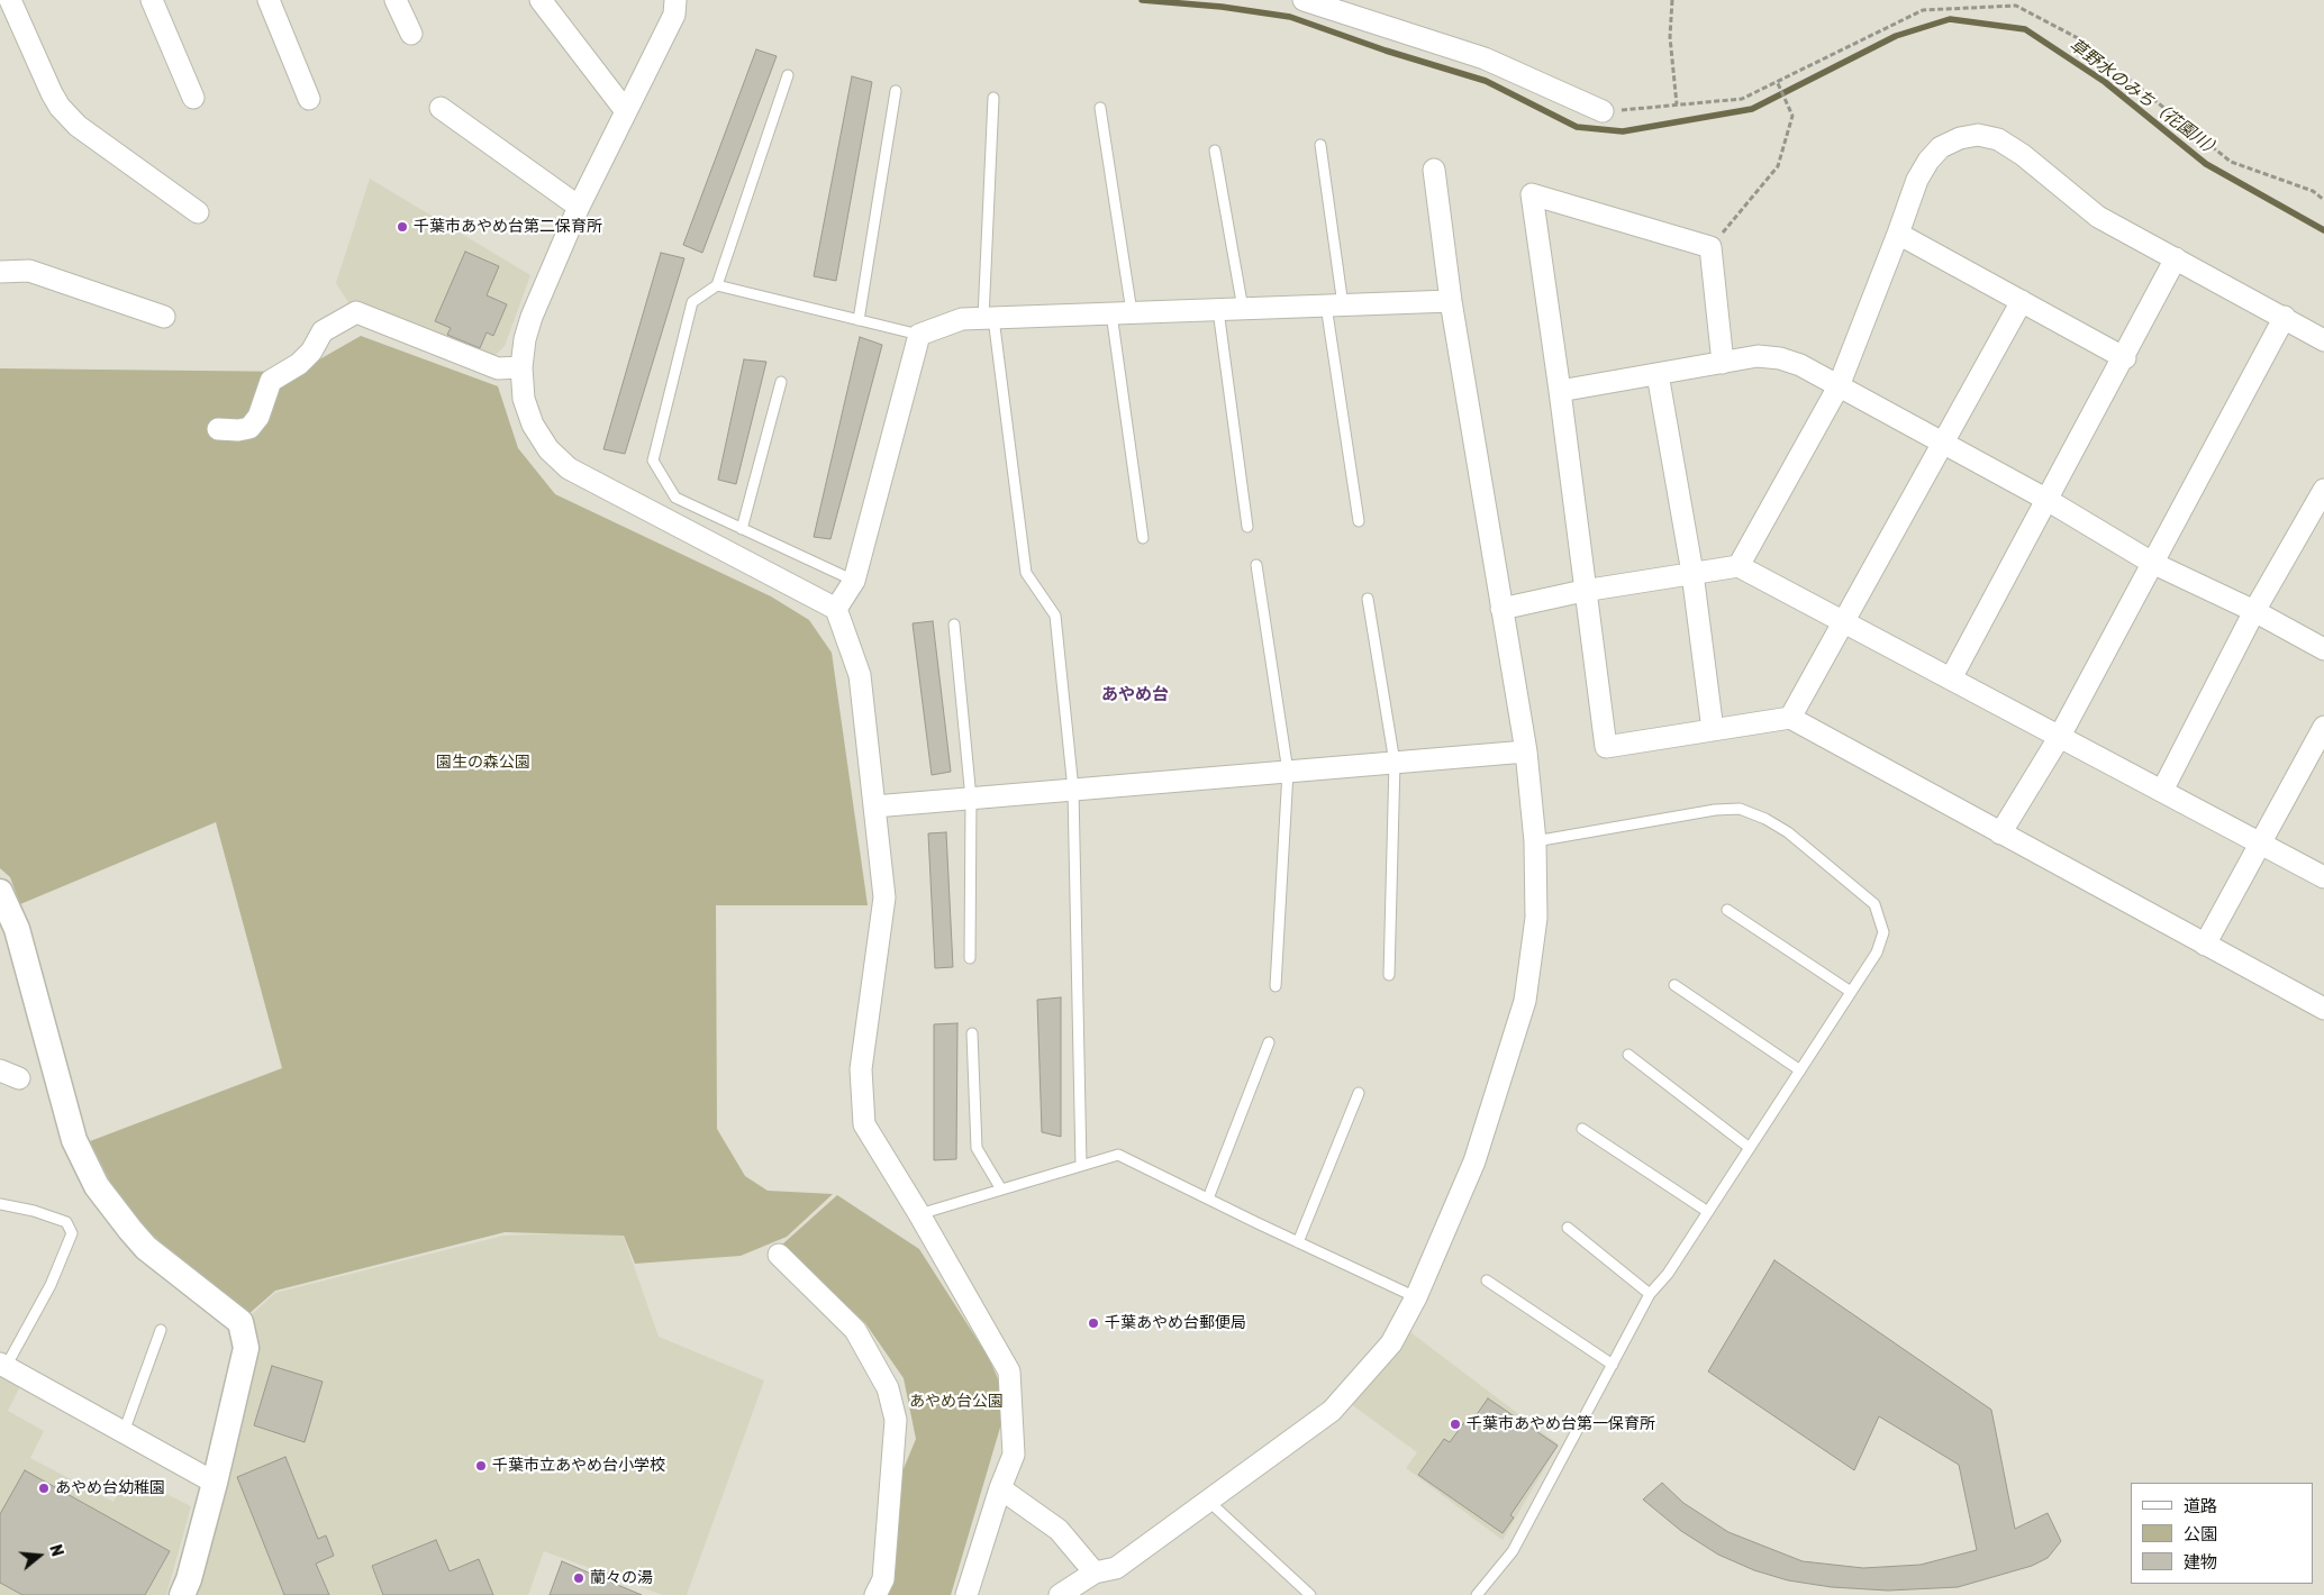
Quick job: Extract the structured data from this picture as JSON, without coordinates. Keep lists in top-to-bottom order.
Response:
{
  "districts": ["あやめ台"],
  "water": ["草野水のみち（花園川）"],
  "parks": ["園生の森公園", "あやめ台公園"],
  "places": [
    "千葉市あやめ台第二保育所",
    "千葉あやめ台郵便局",
    "千葉市あやめ台第一保育所",
    "千葉市立あやめ台小学校",
    "あやめ台幼稚園",
    "蘭々の湯"
  ],
  "legend": ["道路", "公園", "建物"],
  "north": "right"
}
